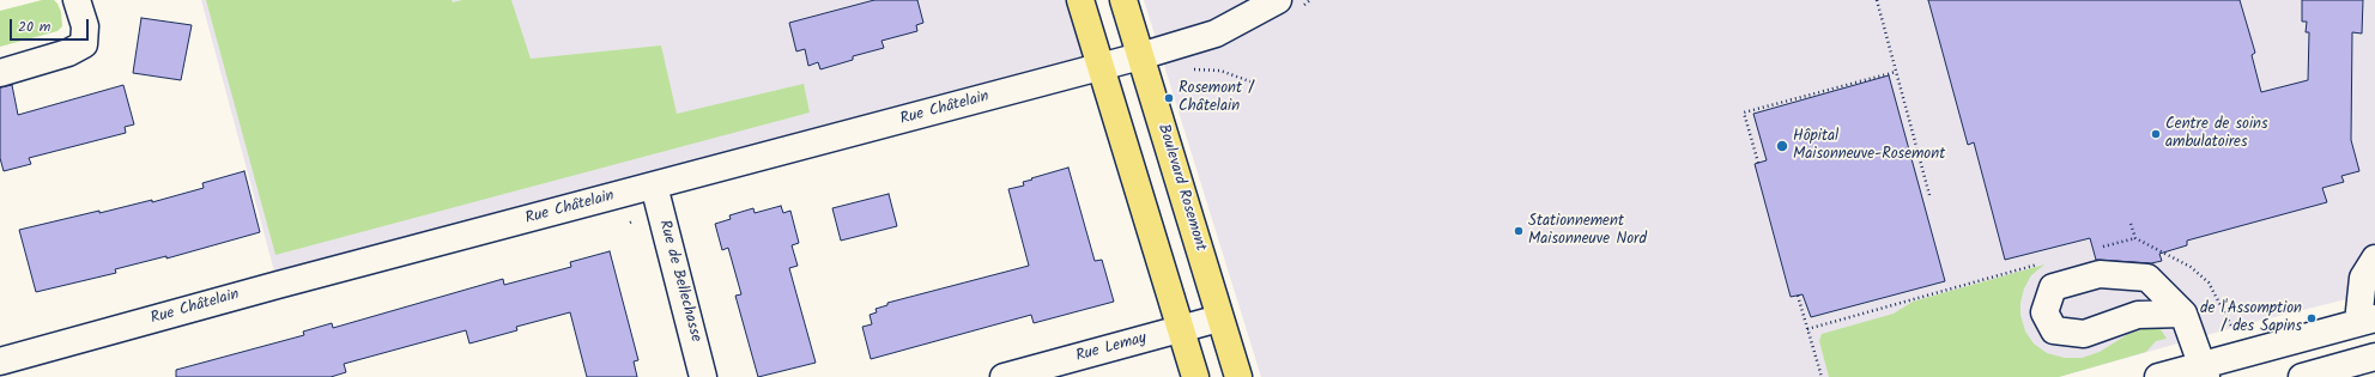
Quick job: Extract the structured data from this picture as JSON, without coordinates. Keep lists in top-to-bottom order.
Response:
{
  "streets": {
    "main road": ["Boulevard Rosemont"],
    "street": ["Rue Châtelain", "Rue de Bellechasse", "Rue Lemay"]
  },
  "crossings": [
    ["Rue Châtelain", "Boulevard Rosemont"],
    ["Rue Châtelain", "Rue de Bellechasse"],
    ["Boulevard Rosemont", "Rue Lemay"]
  ],
  "places": [
    "Rosemont / Châtelain",
    "Centre de soins ambulatoires",
    "Hôpital Maisonneuve-Rosemont",
    "Stationnement Maisonneuve Nord",
    "de l'Assomption / des Sapins"
  ],
  "scale_bar": "20 m"
}
